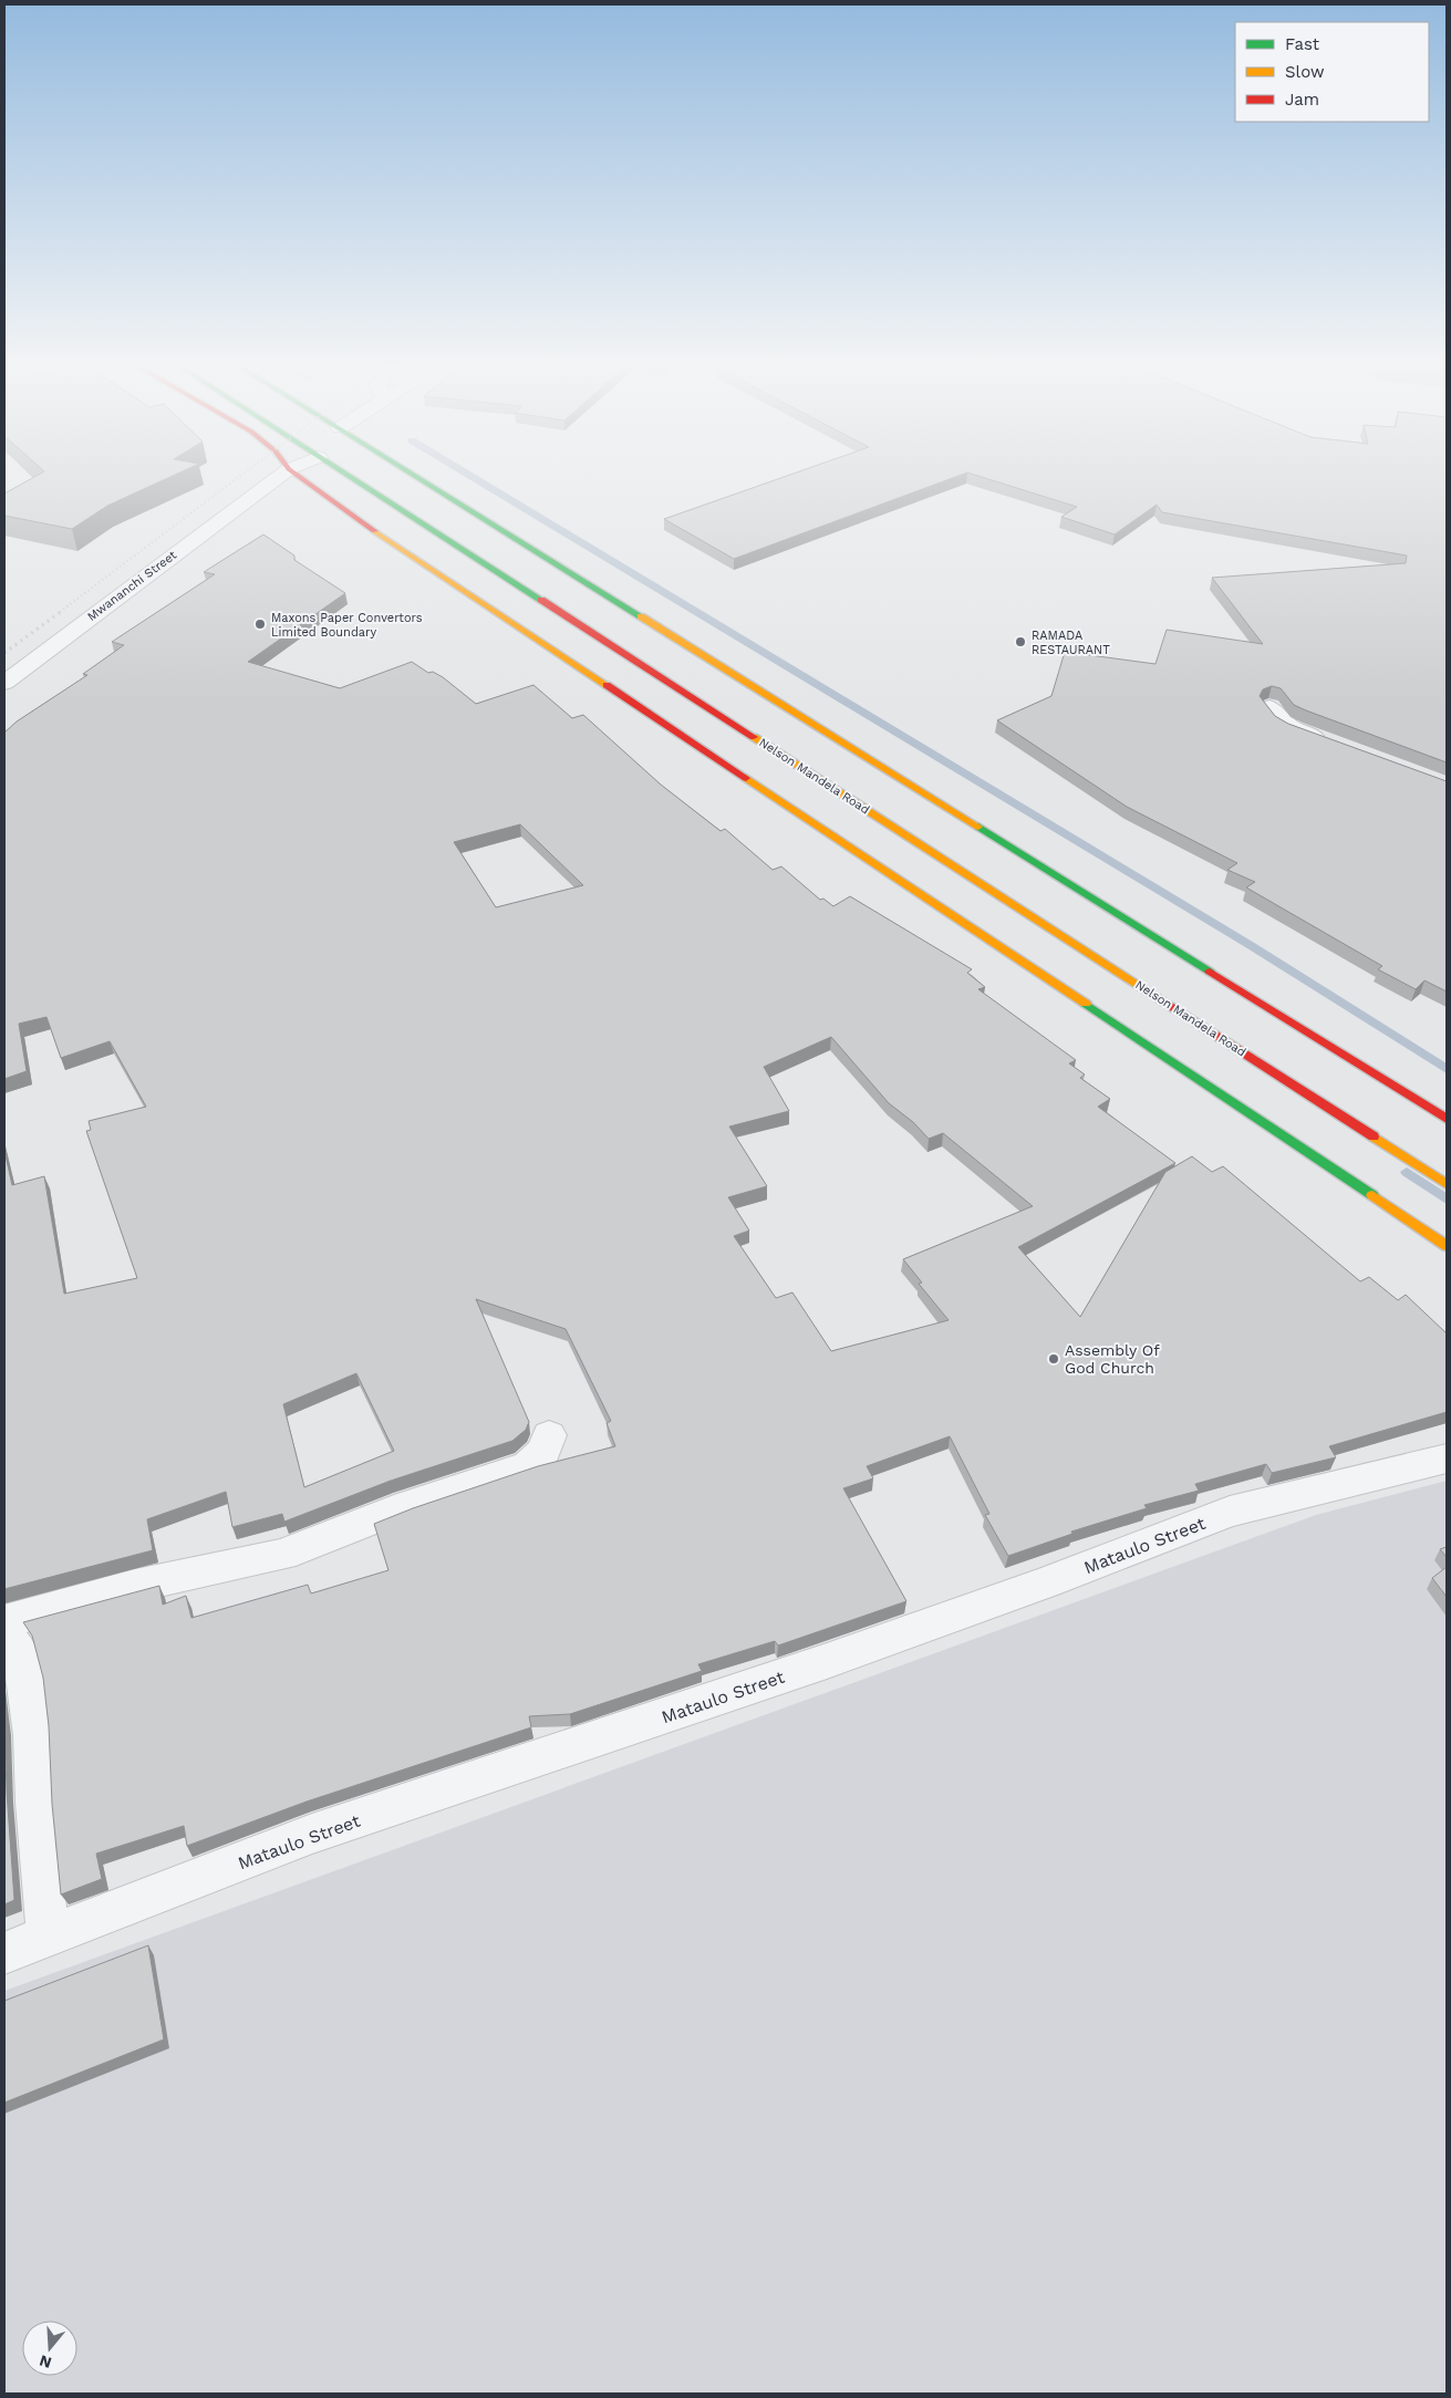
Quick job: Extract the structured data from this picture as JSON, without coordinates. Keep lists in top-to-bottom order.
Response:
{
  "streets": {
    "main road": ["Nelson Mandela Road"],
    "street": ["Mwananchi Street", "Mataulo Street"]
  },
  "places": ["Maxons Paper Convertors Limited Boundary", "RAMADA RESTAURANT", "Assembly Of God Church"],
  "legend": ["Fast", "Slow", "Jam"],
  "north": "bottom"
}
